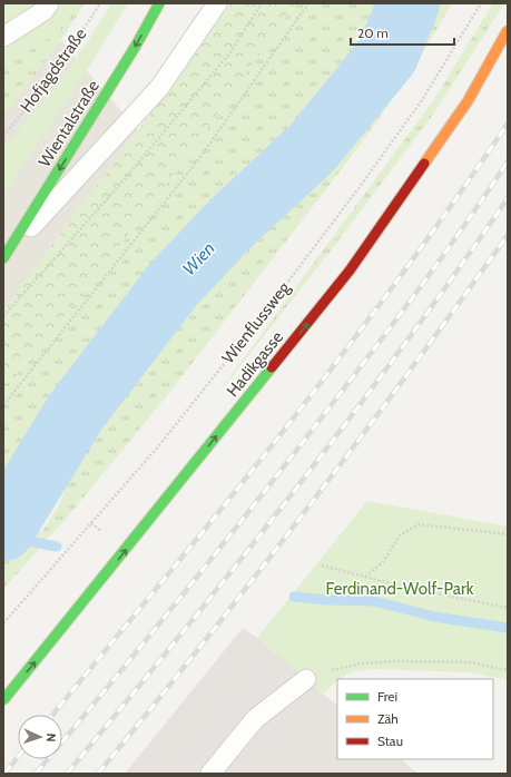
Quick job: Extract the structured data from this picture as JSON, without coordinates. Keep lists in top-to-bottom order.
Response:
{
  "streets": {
    "main road": ["Wientalstraße", "Hadikgasse"],
    "path": ["Hofjagdstraße", "Wienflussweg"]
  },
  "one_way": ["Wientalstraße", "Hadikgasse"],
  "water": ["Wien"],
  "parks": ["Ferdinand-Wolf-Park"],
  "legend": ["Frei", "Zäh", "Stau"],
  "scale_bar": "20 m",
  "north": "right"
}
